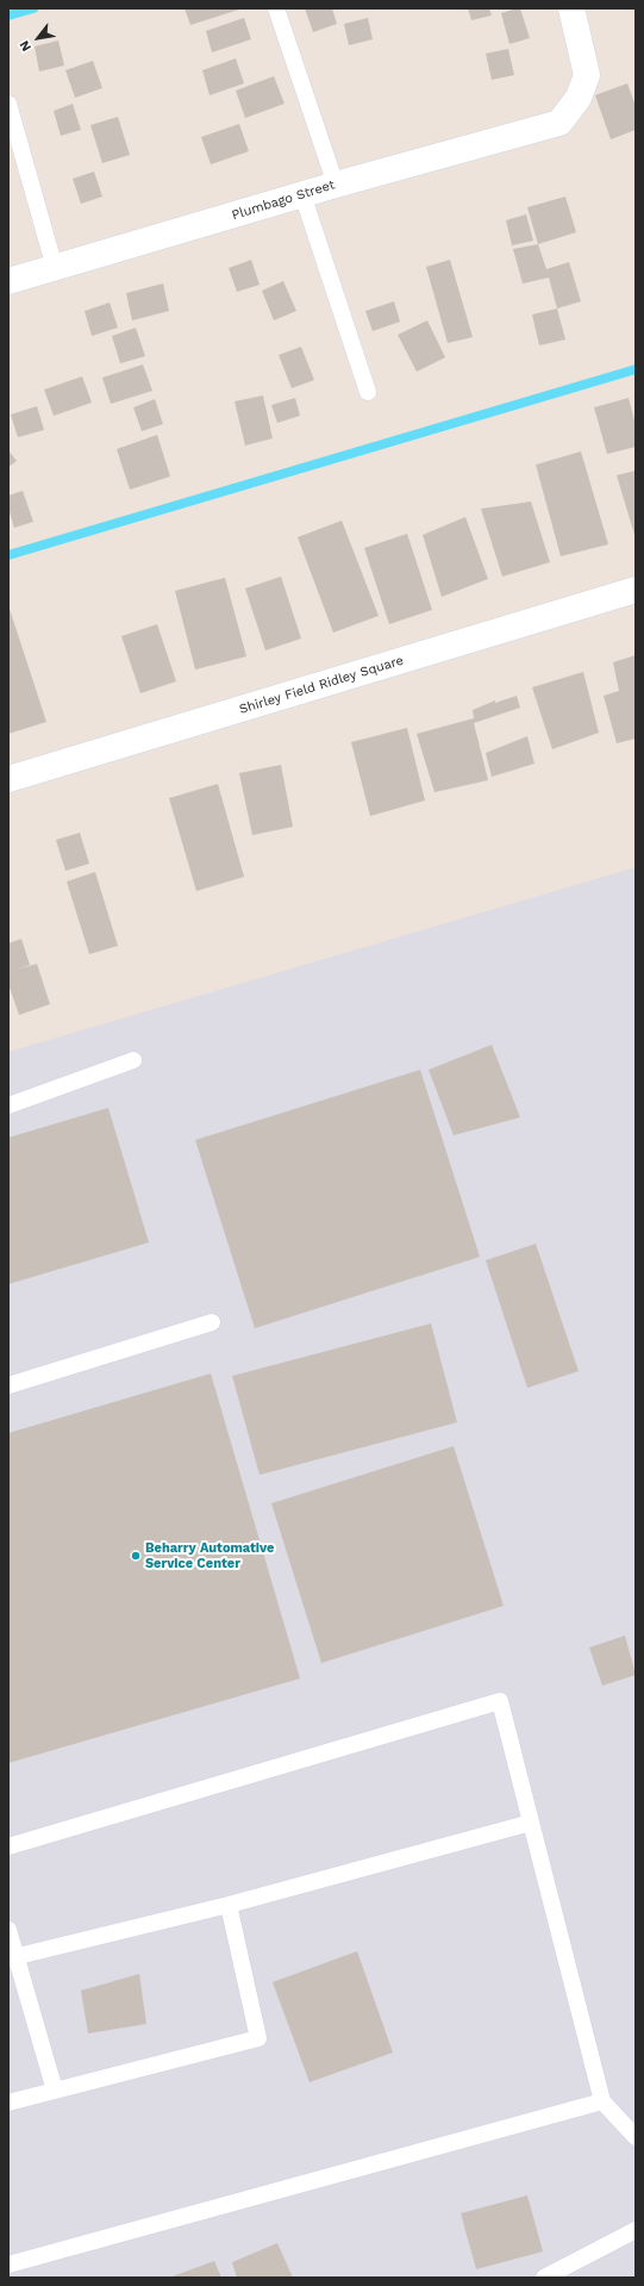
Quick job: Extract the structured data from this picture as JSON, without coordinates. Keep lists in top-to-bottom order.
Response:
{
  "streets": {
    "street": ["Plumbago Street", "Shirley Field Ridley Square"]
  },
  "places": ["Beharry Automative Service Center"],
  "north": "bottom left"
}
